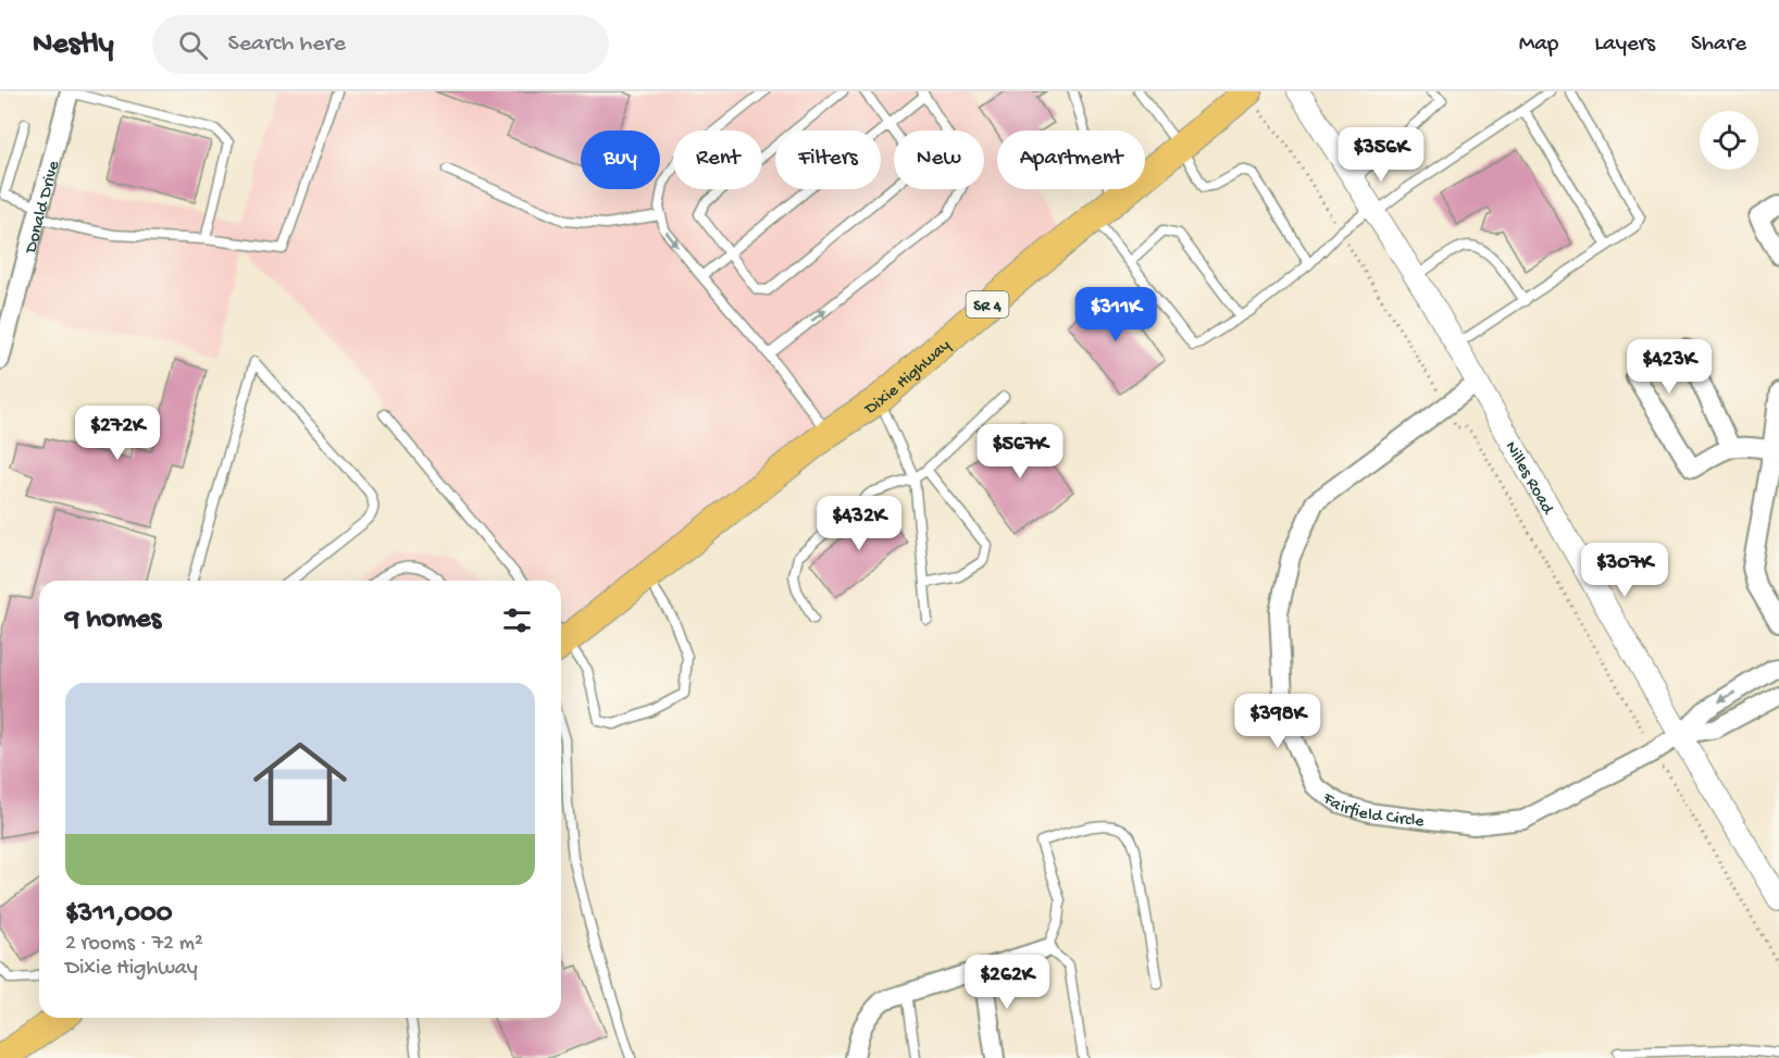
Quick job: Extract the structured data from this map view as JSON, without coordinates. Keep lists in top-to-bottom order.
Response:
{
  "streets": {
    "main road": ["SR 4", "Dixie Highway"],
    "street": ["Donald Drive", "Nilles Road", "Fairfield Circle"]
  },
  "crossings": [
    ["Nilles Road", "Fairfield Circle"]
  ],
  "page": {
    "header": "Nestly",
    "search": "Search here",
    "nav": ["Map", "Layers", "Share"],
    "price": [
      "$356K",
      "$311K",
      "$423K",
      "$272K",
      "$567K",
      "$432K",
      "$307K",
      "$398K",
      "$262K"
    ],
    "chip": [
      "Buy",
      "Rent",
      "Filters",
      "New",
      "Apartment"
    ],
    "heading": "9 homes",
    "list": [
      {
        "name": "$311,000",
        "note": "2 rooms · 72 m² · Dixie Highway"
      }
    ]
  }
}
